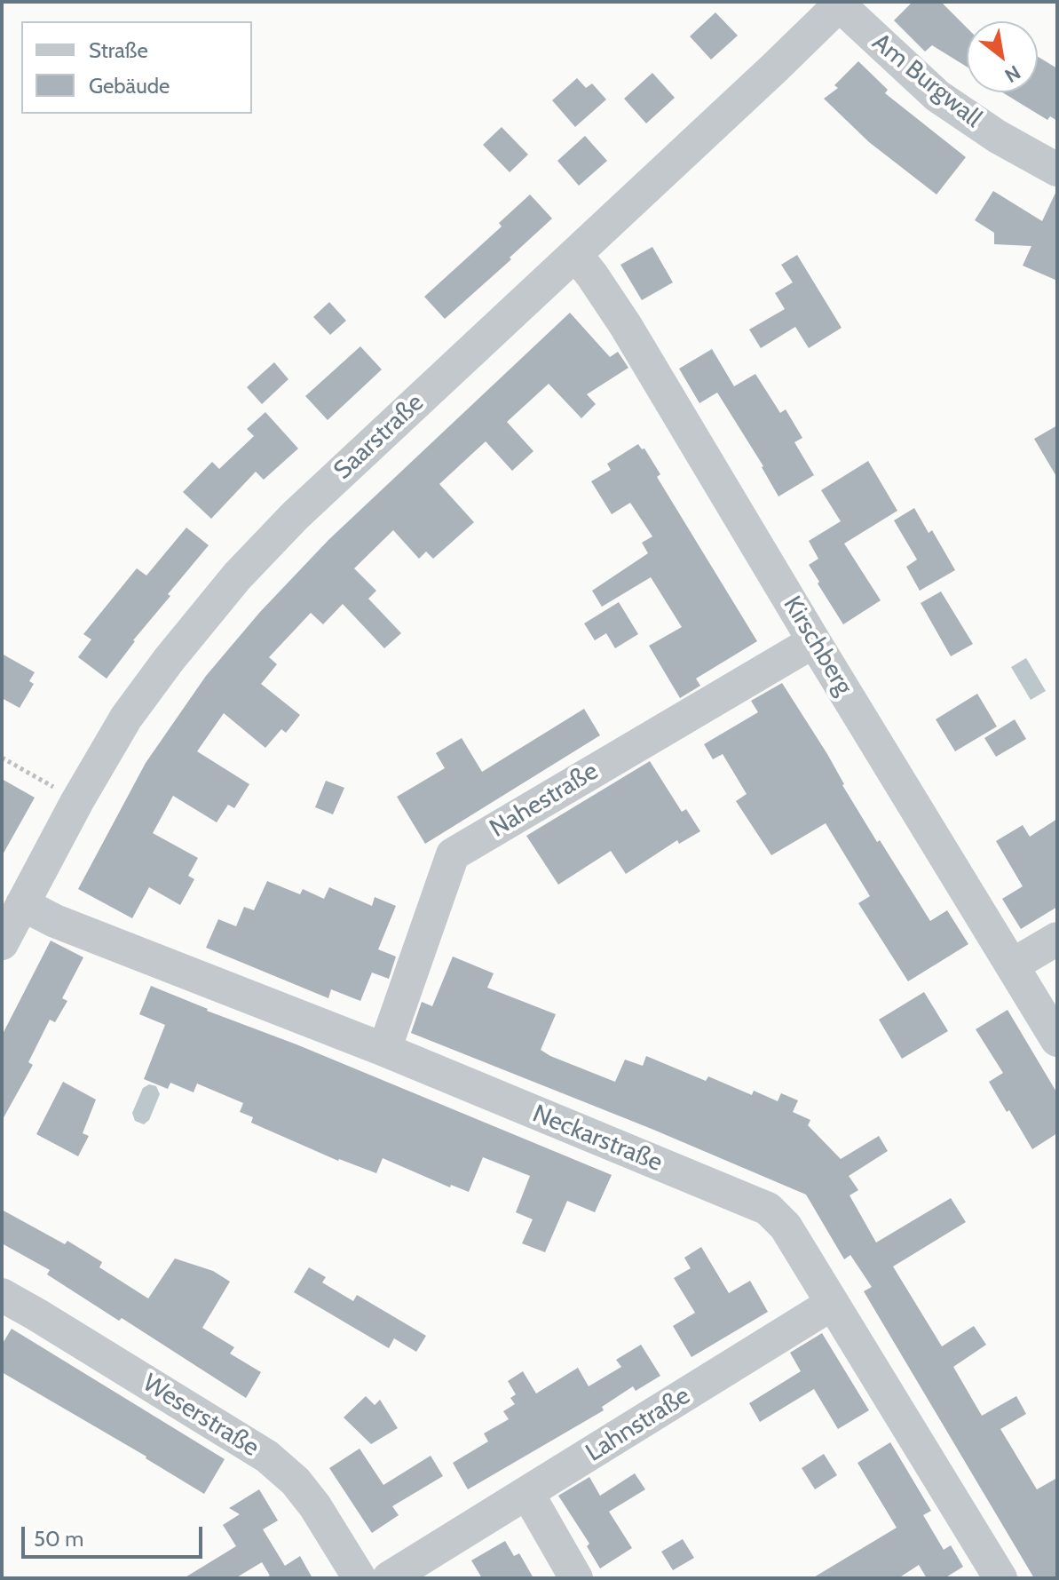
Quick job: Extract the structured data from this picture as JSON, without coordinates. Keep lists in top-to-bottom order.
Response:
{
  "streets": {
    "street": [
      "Am Burgwall",
      "Saarstraße",
      "Kirschberg",
      "Nahestraße",
      "Neckarstraße",
      "Weserstraße",
      "Lahnstraße"
    ]
  },
  "crossings": [
    ["Am Burgwall", "Saarstraße"],
    ["Saarstraße", "Kirschberg"],
    ["Saarstraße", "Neckarstraße"],
    ["Kirschberg", "Nahestraße"],
    ["Nahestraße", "Neckarstraße"],
    ["Neckarstraße", "Lahnstraße"]
  ],
  "legend": ["Straße", "Gebäude"],
  "scale_bar": "50 m",
  "north": "bottom right"
}
